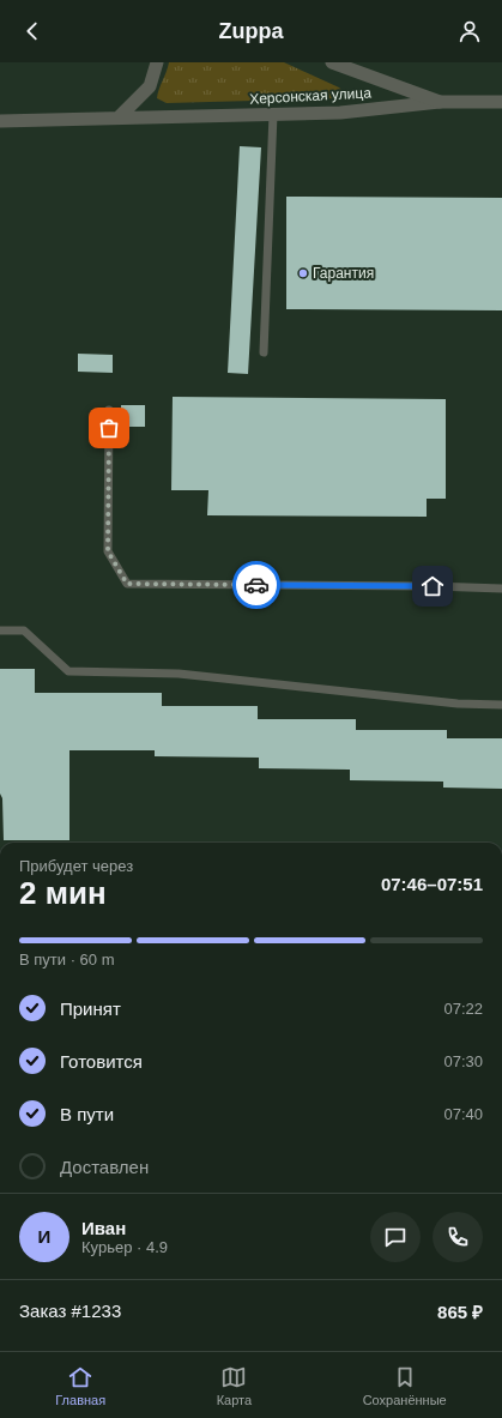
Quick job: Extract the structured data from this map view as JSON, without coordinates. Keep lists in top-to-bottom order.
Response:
{
  "streets": {
    "street": ["Херсонская улица"]
  },
  "places": ["Гарантия"],
  "page": {
    "header": "Zuppa",
    "heading": ["2 мин", "Прибудет через", "07:46–07:51"],
    "panel": [
      "Иван",
      "Курьер · 4.9",
      "Заказ #1233",
      "865 ₽"
    ],
    "bar": "В пути · 60 m",
    "list": [
      ["Принят", "07:22"],
      ["Готовится", "07:30"],
      ["В пути", "07:40"],
      "Доставлен"
    ],
    "round": "И",
    "tabs": ["Главная", "Карта", "Сохранённые"]
  }
}
